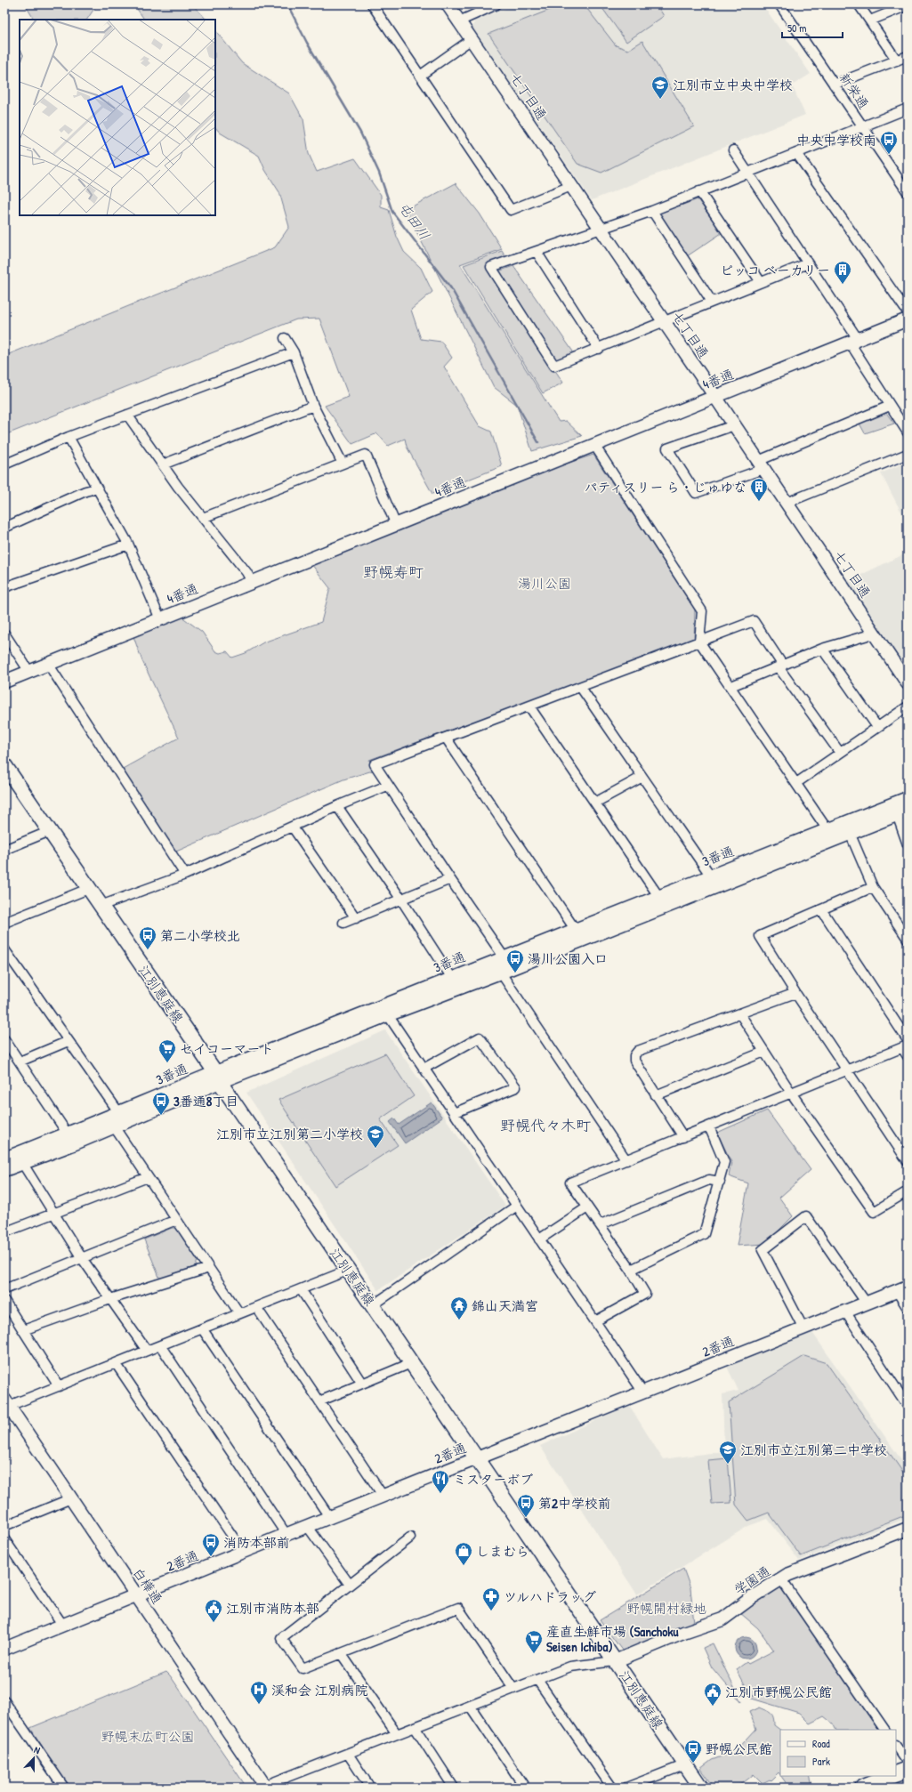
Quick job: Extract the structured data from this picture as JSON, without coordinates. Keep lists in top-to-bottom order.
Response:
{
  "streets": {
    "main road": ["江別恵庭線"],
    "street": [
      "新栄通",
      "七丁目通",
      "4番通",
      "3番通",
      "2番通",
      "学園通",
      "白樺通"
    ]
  },
  "crossings": [
    ["七丁目通", "4番通"],
    ["3番通", "江別恵庭線"],
    ["江別恵庭線", "2番通"],
    ["江別恵庭線", "学園通"],
    ["2番通", "白樺通"]
  ],
  "districts": ["野幌寿町", "野幌代々木町"],
  "water": ["屯田川"],
  "parks": ["湯川公園", "野幌開村緑地", "野幌末広町公園"],
  "places": {
    "school or university": ["江別市立中央中学校", "江別市立江別第二小学校", "江別市立江別第二中学校"],
    "bus stop": [
      "中央中学校南",
      "第二小学校北",
      "湯川公園入口",
      "3番通8丁目",
      "第2中学校前",
      "消防本部前",
      "野幌公民館"
    ],
    "building": ["ピッコ ベーカリー", "パティスリー ら・じゅゆな"],
    "supermarket": ["セイコーマート", "産直生鮮市場 (Sanchoku Seisen Ichiba)"],
    "temple": ["錦山天満宮"],
    "restaurant": ["ミスターボブ"],
    "shop": ["しまむら"],
    "pharmacy": ["ツルハドラッグ"],
    "public building": ["江別市消防本部", "江別市野幌公民館"],
    "hospital": ["渓和会 江別病院"]
  },
  "legend": ["Road", "Park"],
  "scale_bar": "50 m",
  "north": "top"
}
